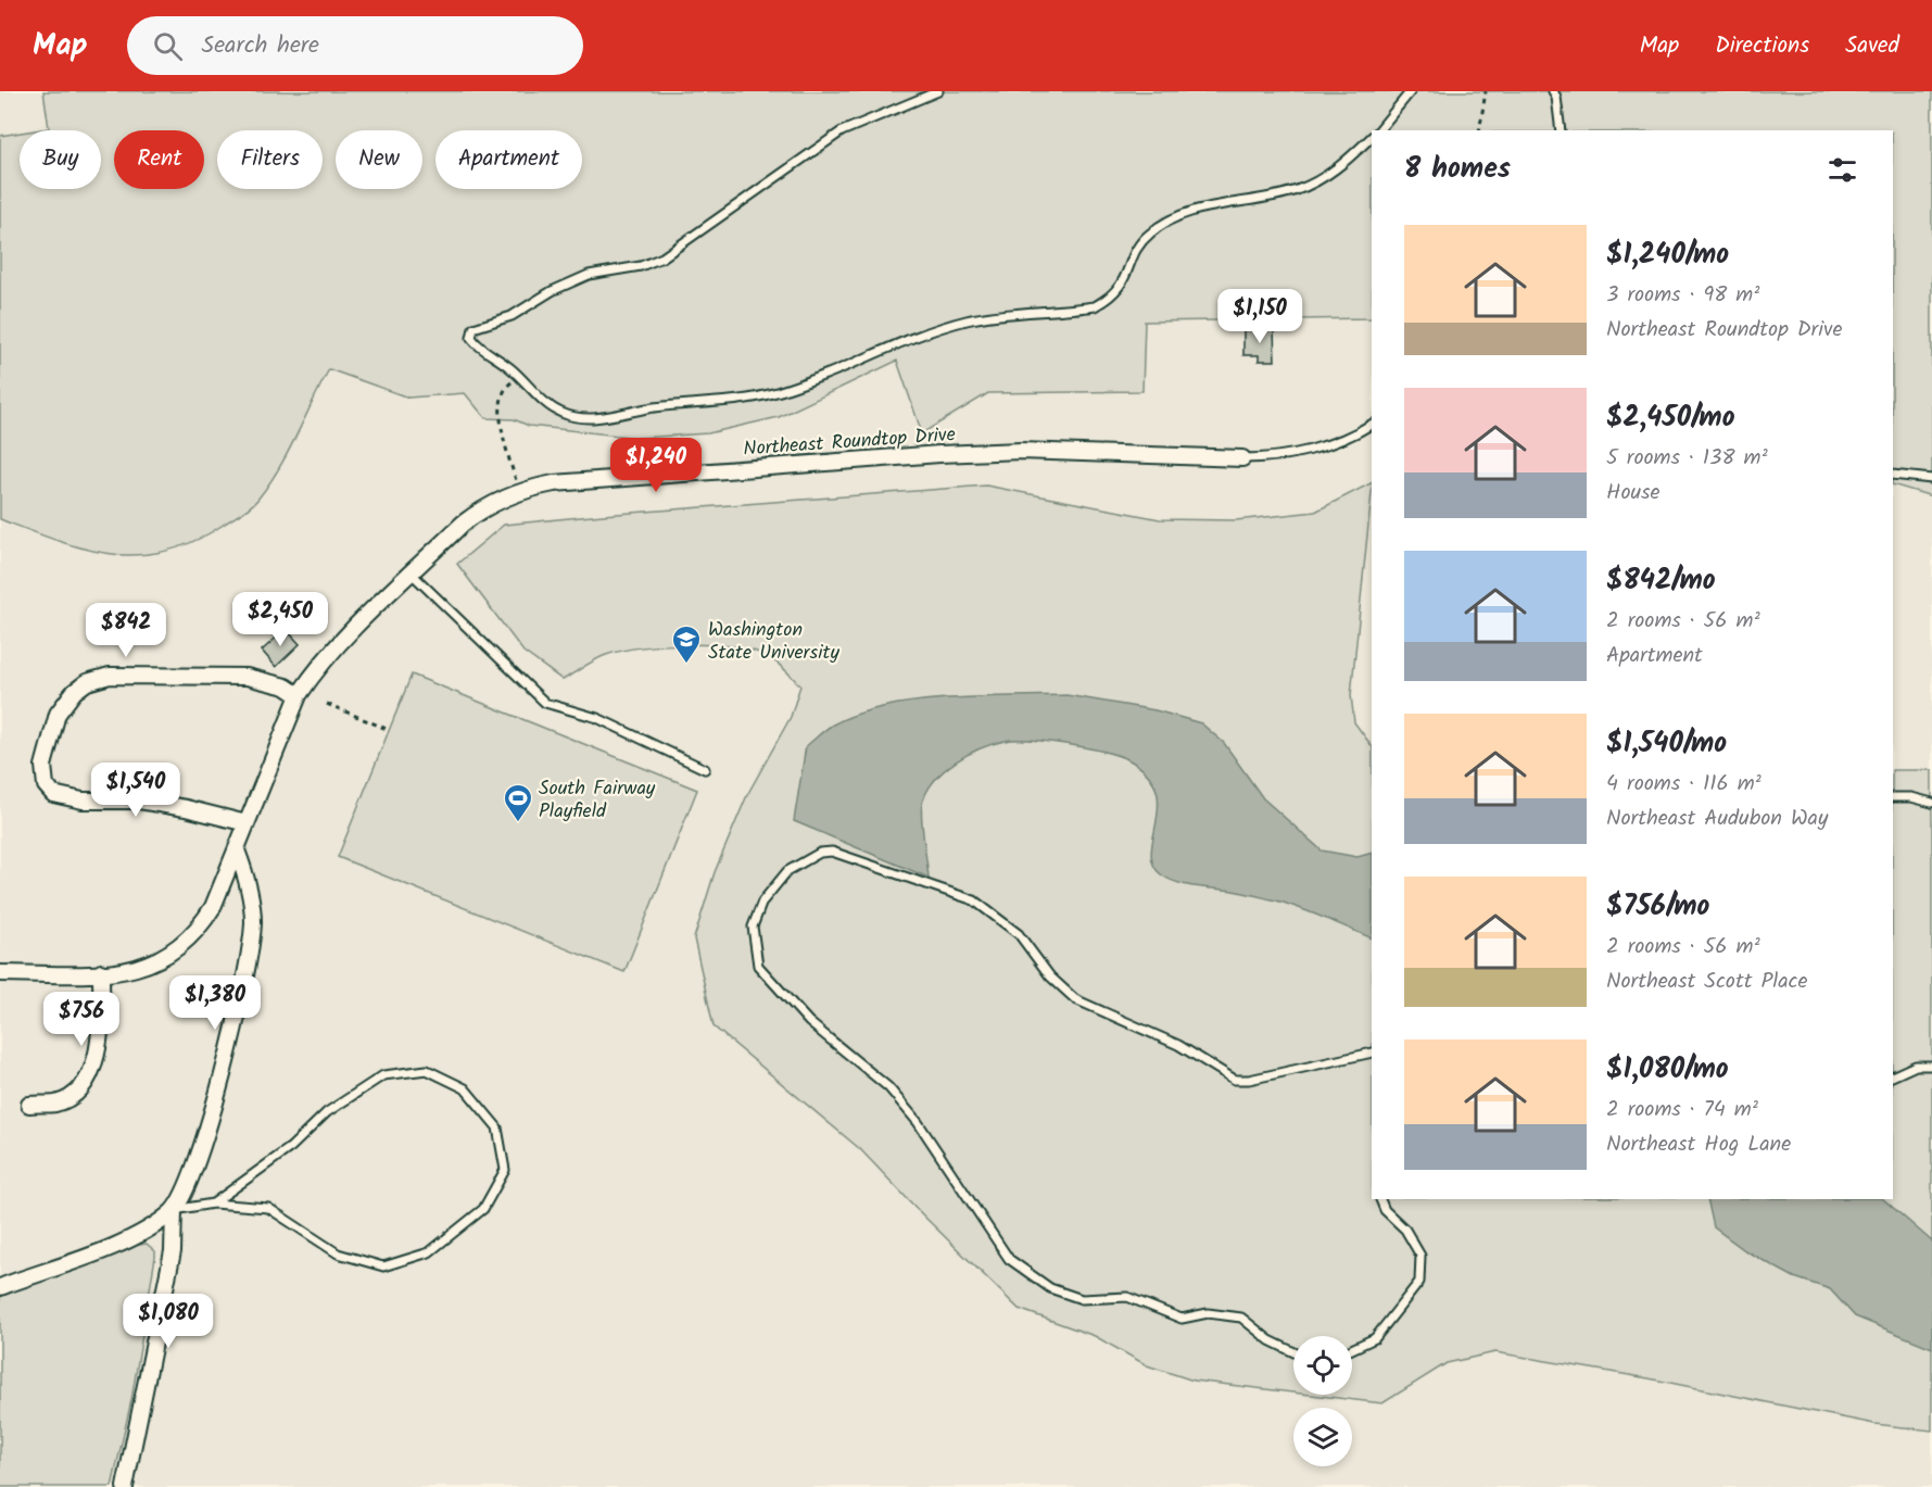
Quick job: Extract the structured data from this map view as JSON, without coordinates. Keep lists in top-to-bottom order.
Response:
{
  "streets": {
    "street": ["Northeast Roundtop Drive"]
  },
  "places": {
    "school or university": ["Washington State University"],
    "sports": ["South Fairway Playfield"]
  },
  "page": {
    "header": "Map",
    "search": "Search here",
    "nav": ["Map", "Directions", "Saved"],
    "chip": [
      "Buy",
      "Rent",
      "Filters",
      "New",
      "Apartment"
    ],
    "heading": "8 homes",
    "list": [
      {
        "name": "$1,240/mo",
        "note": "3 rooms · 98 m² · Northeast Roundtop Drive"
      },
      {
        "name": "$2,450/mo",
        "note": "5 rooms · 138 m² · House"
      },
      {
        "name": "$842/mo",
        "note": "2 rooms · 56 m² · Apartment"
      },
      {
        "name": "$1,540/mo",
        "note": "4 rooms · 116 m² · Northeast Audubon Way"
      },
      {
        "name": "$756/mo",
        "note": "2 rooms · 56 m² · Northeast Scott Place"
      },
      {
        "name": "$1,080/mo",
        "note": "2 rooms · 74 m² · Northeast Hog Lane"
      }
    ],
    "price": [
      "$1,150",
      "$1,240",
      "$2,450",
      "$842",
      "$1,540",
      "$1,380",
      "$756",
      "$1,080"
    ]
  }
}
